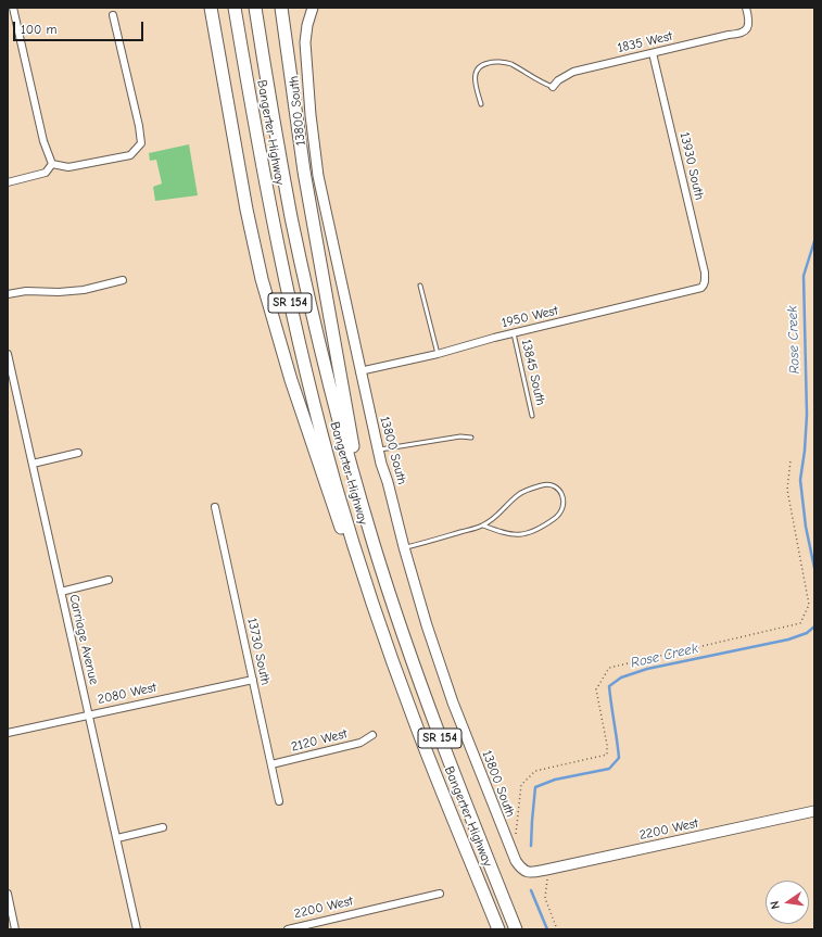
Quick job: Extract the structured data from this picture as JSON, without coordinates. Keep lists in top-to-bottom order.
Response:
{
  "streets": {
    "highway": ["Bangerter Highway", "SR 154"],
    "street": [
      "1835 West",
      "13800 South",
      "13930 South",
      "1950 West",
      "Carriage Avenue",
      "13730 South",
      "2080 West",
      "2120 West",
      "2200 West"
    ],
    "lane": ["13845 South"]
  },
  "crossings": [
    ["1835 West", "13930 South"],
    ["13800 South", "1950 West"],
    ["13800 South", "2200 West"],
    ["13930 South", "1950 West"],
    ["1950 West", "13845 South"],
    ["Carriage Avenue", "2080 West"],
    ["13730 South", "2080 West"],
    ["13730 South", "2120 West"]
  ],
  "water": ["Rose Creek"],
  "scale_bar": "100 m",
  "north": "left"
}
